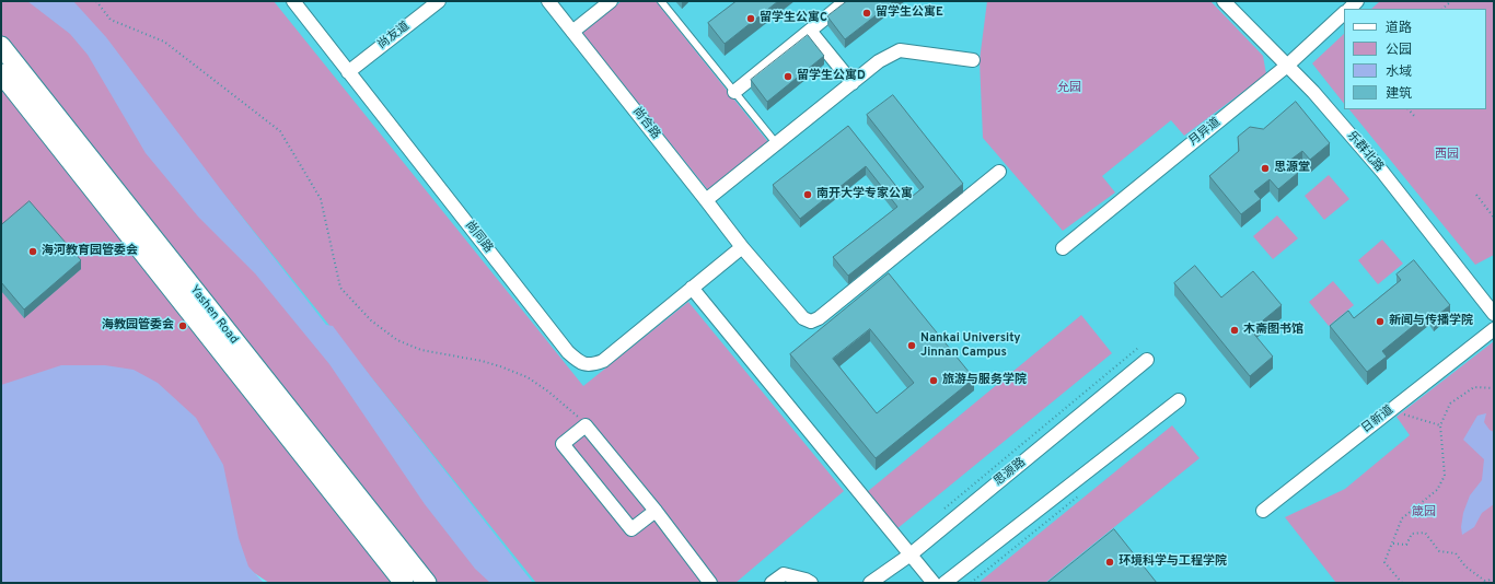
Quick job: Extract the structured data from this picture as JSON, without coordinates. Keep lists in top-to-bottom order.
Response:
{
  "streets": {
    "main road": ["Yashen Road"],
    "street": [
      "尚友道",
      "尚合路",
      "月异道",
      "乐群北路",
      "尚同路",
      "日新道",
      "思源路"
    ]
  },
  "crossings": [
    ["尚友道", "尚同路"],
    ["尚合路", "尚同路"],
    ["月异道", "乐群北路"]
  ],
  "parks": ["允园", "西园", "箴园"],
  "places": [
    "留学生公寓E",
    "留学生公寓C",
    "留学生公寓D",
    "思源堂",
    "南开大学专家公寓",
    "海河教育园管委会",
    "新闻与传播学院",
    "海教园管委会",
    "木斋图书馆",
    "Nankai University Jinnan Campus",
    "旅游与服务学院",
    "环境科学与工程学院"
  ],
  "legend": [
    "道路",
    "公园",
    "水域",
    "建筑"
  ]
}
